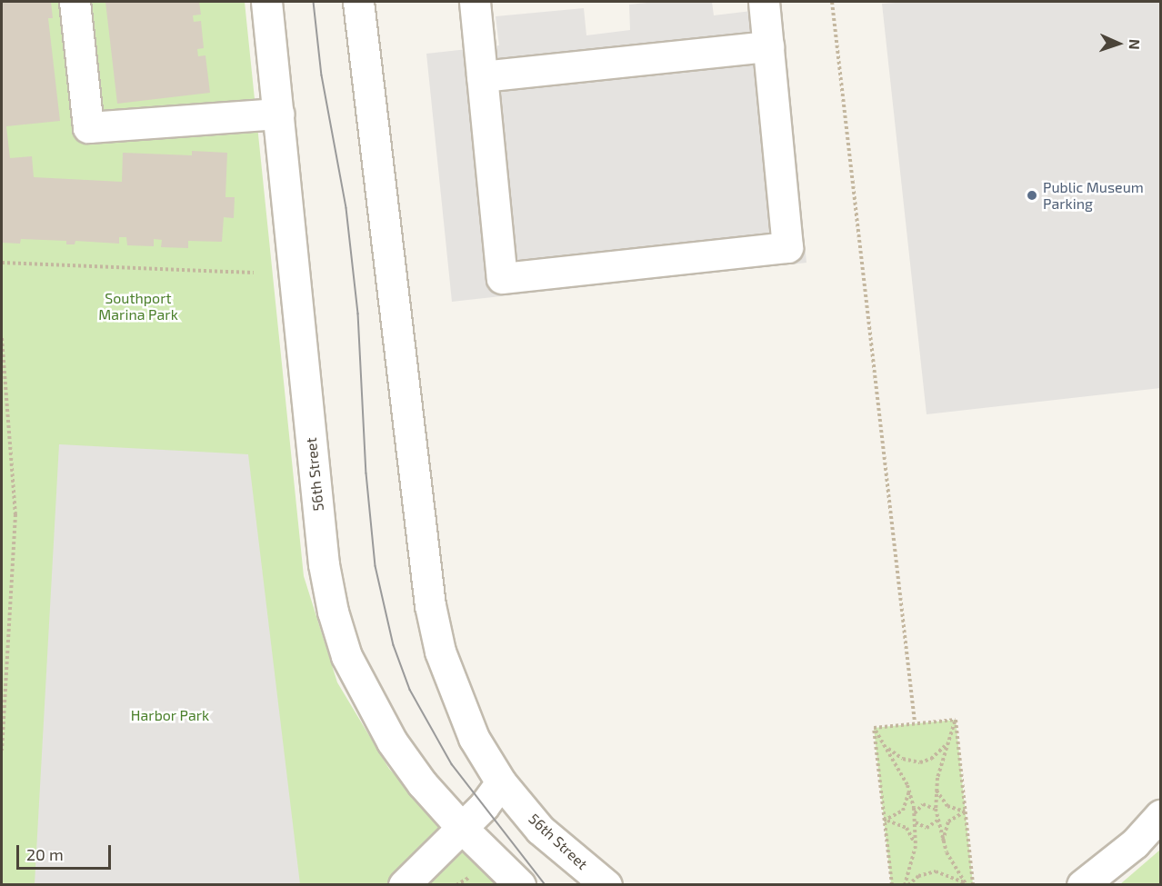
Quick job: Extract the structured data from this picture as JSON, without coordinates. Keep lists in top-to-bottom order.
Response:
{
  "streets": {
    "street": ["56th Street"]
  },
  "parks": ["Southport Marina Park", "Harbor Park"],
  "places": ["Public Museum Parking"],
  "scale_bar": "20 m",
  "north": "right"
}
